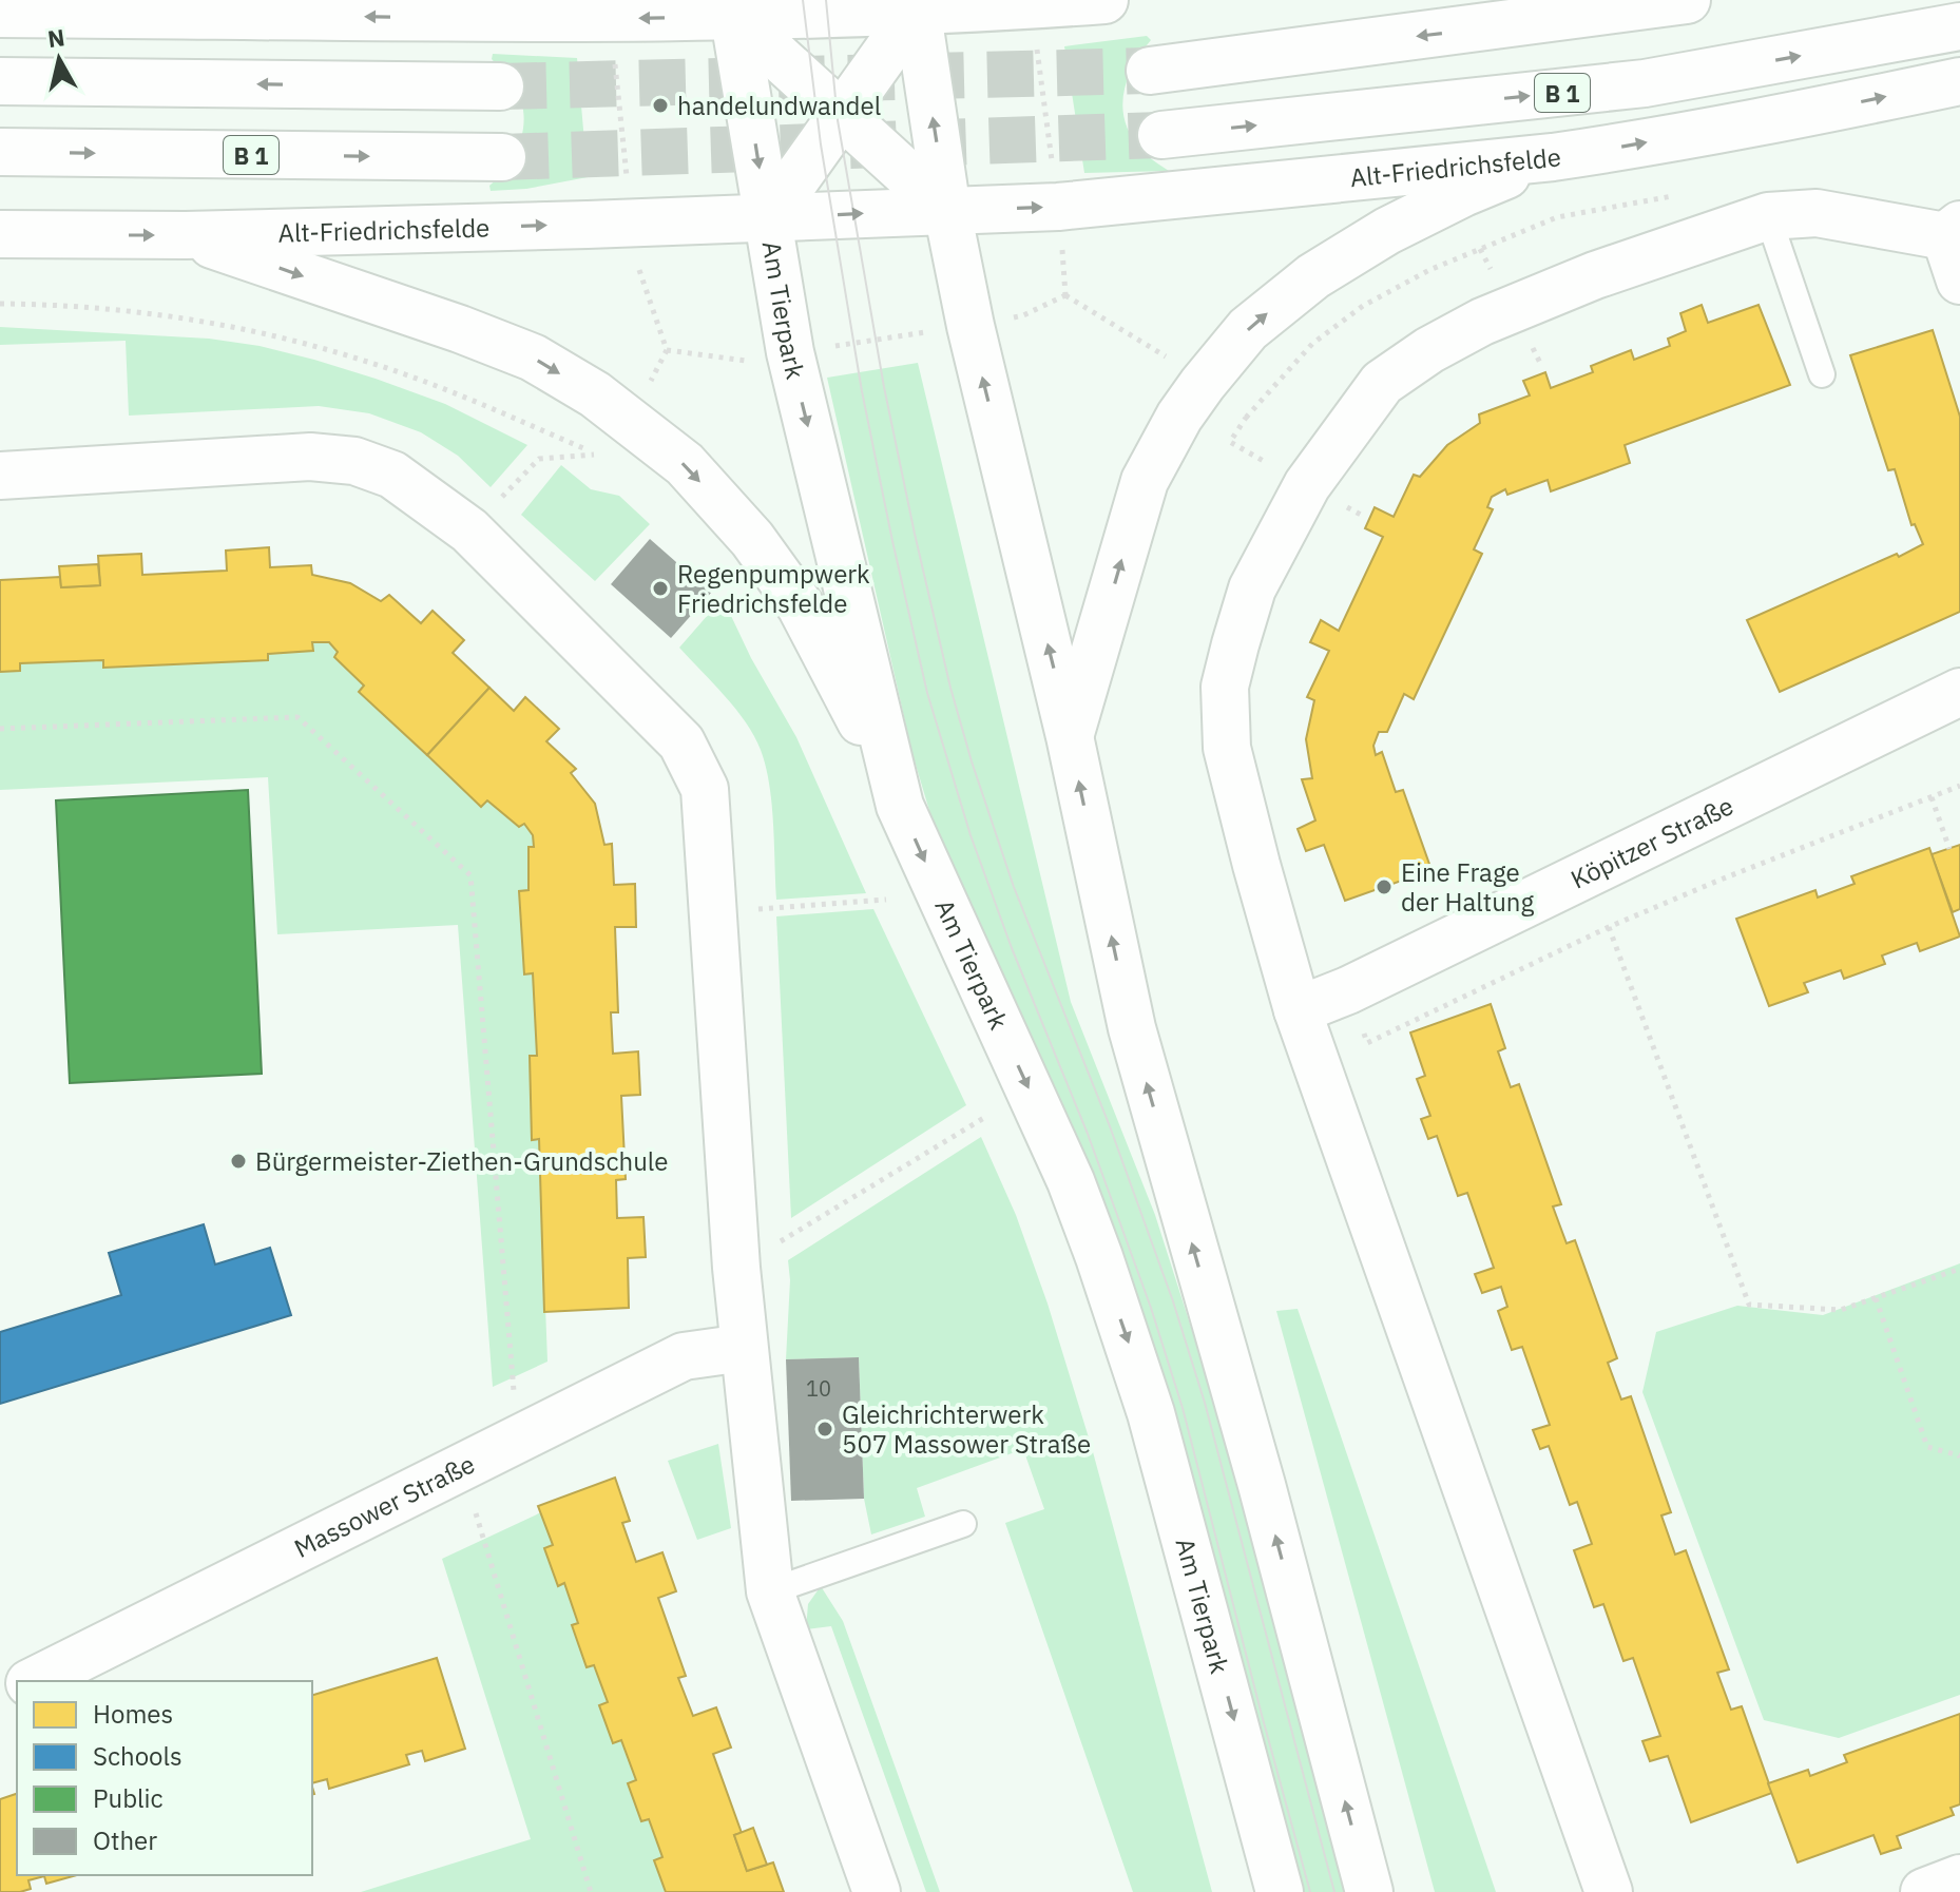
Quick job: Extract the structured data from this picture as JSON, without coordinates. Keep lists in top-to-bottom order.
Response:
{
  "streets": {
    "main road": [
      "B 1",
      "Alt-Friedrichsfelde",
      "Am Tierpark",
      "Köpitzer Straße",
      "Massower Straße"
    ]
  },
  "crossings": [
    ["Alt-Friedrichsfelde", "Am Tierpark"]
  ],
  "places": [
    "handelundwandel",
    "Regenpumpwerk Friedrichsfelde",
    "Eine Frage der Haltung",
    "Bürgermeister-Ziethen-Grundschule",
    "Gleichrichterwerk 507 Massower Straße"
  ],
  "house_numbers": ["10"],
  "legend": [
    "Homes",
    "Schools",
    "Public",
    "Other"
  ],
  "north": "top"
}
